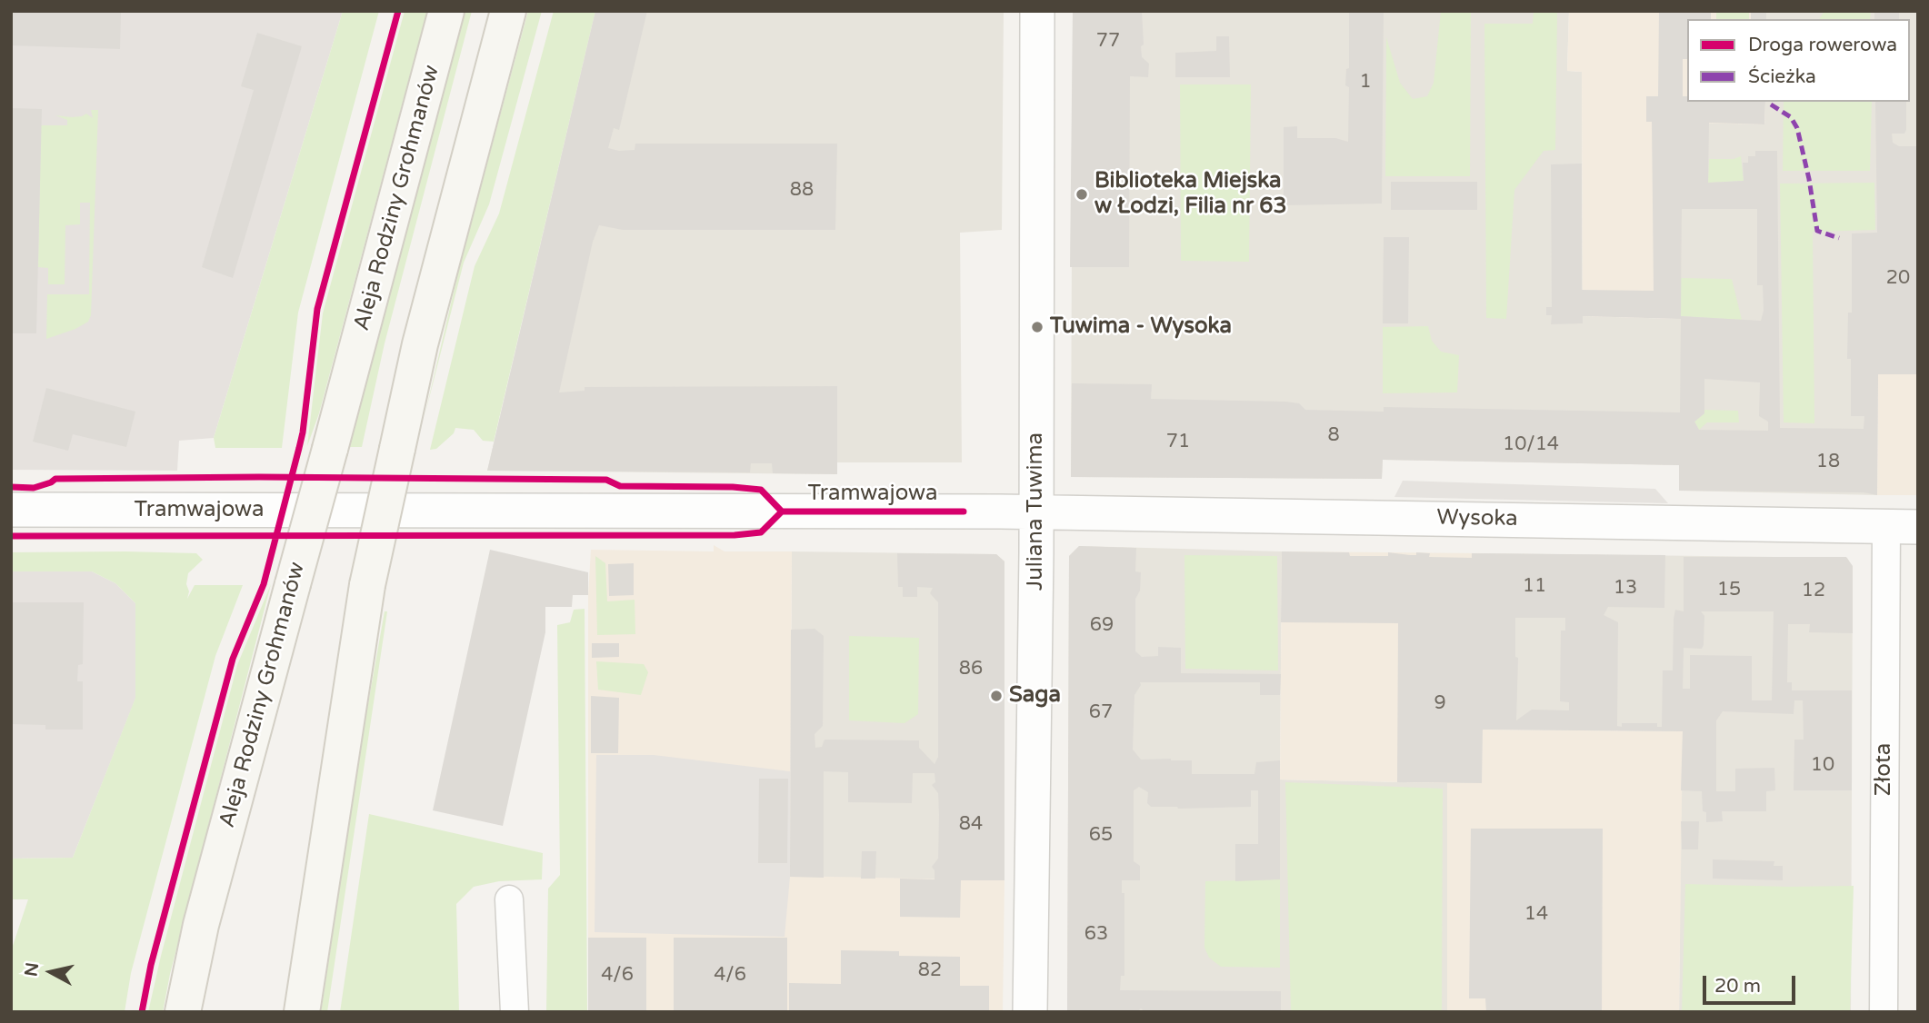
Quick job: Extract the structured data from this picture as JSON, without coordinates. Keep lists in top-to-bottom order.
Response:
{
  "streets": {
    "main road": ["Aleja Rodziny Grohmanów"],
    "street": [
      "Tramwajowa",
      "Juliana Tuwima",
      "Wysoka",
      "Złota"
    ]
  },
  "crossings": [
    ["Tramwajowa", "Juliana Tuwima"],
    ["Tramwajowa", "Wysoka"],
    ["Juliana Tuwima", "Wysoka"],
    ["Wysoka", "Złota"]
  ],
  "places": ["Biblioteka Miejska w Łodzi, Filia nr 63", "Tuwima - Wysoka", "Saga"],
  "house_numbers": [
    "77",
    "1",
    "88",
    "20",
    "8",
    "71",
    "10/14",
    "18",
    "11",
    "13",
    "15",
    "12",
    "69",
    "86",
    "9",
    "67",
    "10",
    "84",
    "65",
    "14",
    "63",
    "82",
    "4/6",
    "4/6"
  ],
  "legend": ["Droga rowerowa", "Ścieżka"],
  "scale_bar": "20 m",
  "north": "left"
}
